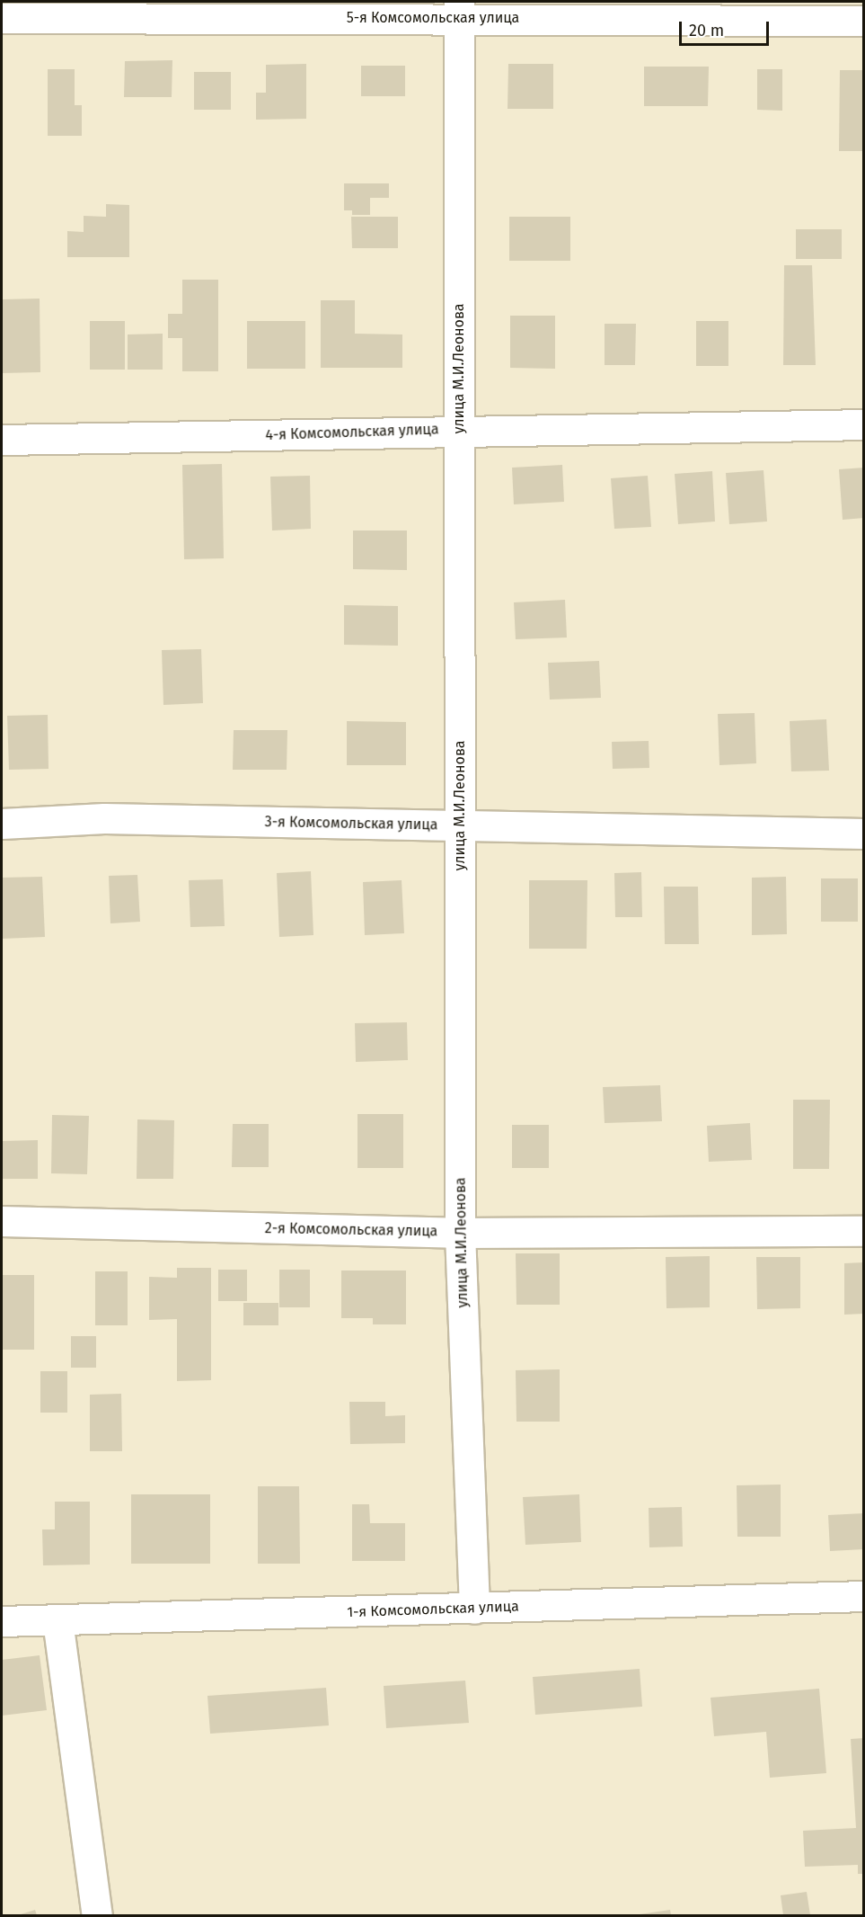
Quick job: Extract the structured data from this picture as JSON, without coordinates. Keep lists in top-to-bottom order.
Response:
{
  "streets": {
    "street": [
      "5-я Комсомольская улица",
      "улица М.И.Леонова",
      "4-я Комсомольская улица",
      "3-я Комсомольская улица",
      "2-я Комсомольская улица",
      "1-я Комсомольская улица"
    ]
  },
  "crossings": [
    ["5-я Комсомольская улица", "улица М.И.Леонова"],
    ["улица М.И.Леонова", "4-я Комсомольская улица"],
    ["улица М.И.Леонова", "3-я Комсомольская улица"],
    ["улица М.И.Леонова", "2-я Комсомольская улица"],
    ["улица М.И.Леонова", "1-я Комсомольская улица"]
  ],
  "scale_bar": "20 m"
}
